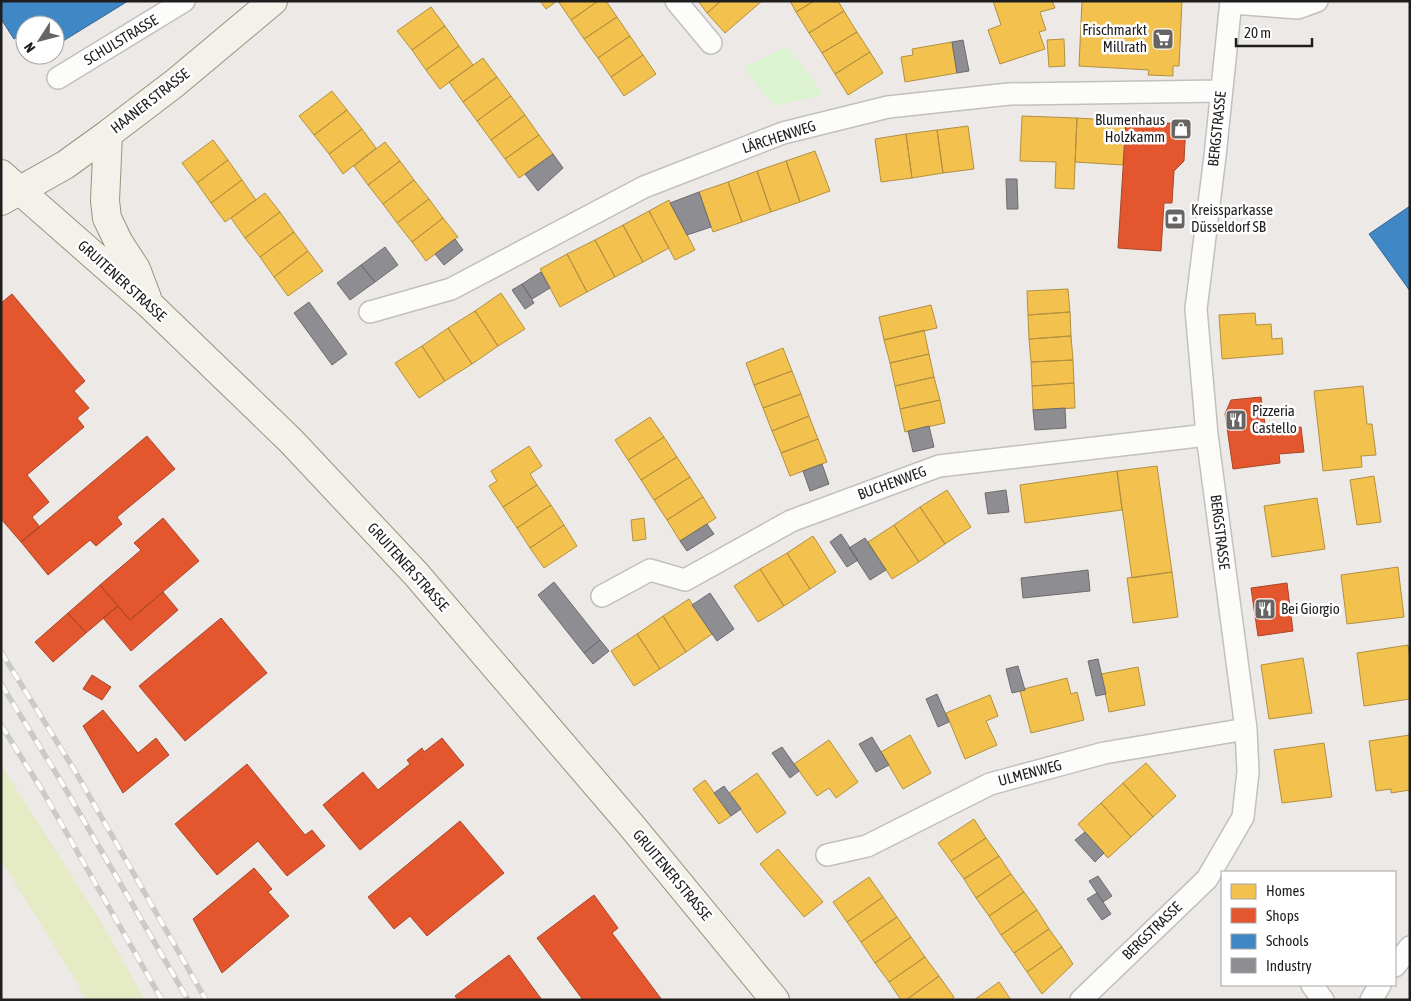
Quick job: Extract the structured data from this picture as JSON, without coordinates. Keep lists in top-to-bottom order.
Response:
{
  "streets": {
    "main road": ["HAANER STRASSE", "GRUITENER STRASSE"],
    "street": [
      "SCHULSTRASSE",
      "BERGSTRASSE",
      "LÄRCHENWEG",
      "BUCHENWEG",
      "ULMENWEG"
    ]
  },
  "crossings": [
    ["HAANER STRASSE", "GRUITENER STRASSE"],
    ["BERGSTRASSE", "LÄRCHENWEG"],
    ["BERGSTRASSE", "BUCHENWEG"],
    ["BERGSTRASSE", "ULMENWEG"]
  ],
  "places": {
    "supermarket": ["Frischmarkt Millrath"],
    "shop": ["Blumenhaus Holzkamm"],
    "bank": ["Kreissparkasse Düsseldorf SB"],
    "restaurant": ["Pizzeria Castello", "Bei Giorgio"]
  },
  "legend": [
    "Homes",
    "Shops",
    "Schools",
    "Industry"
  ],
  "scale_bar": "20 m",
  "north": "bottom left"
}
